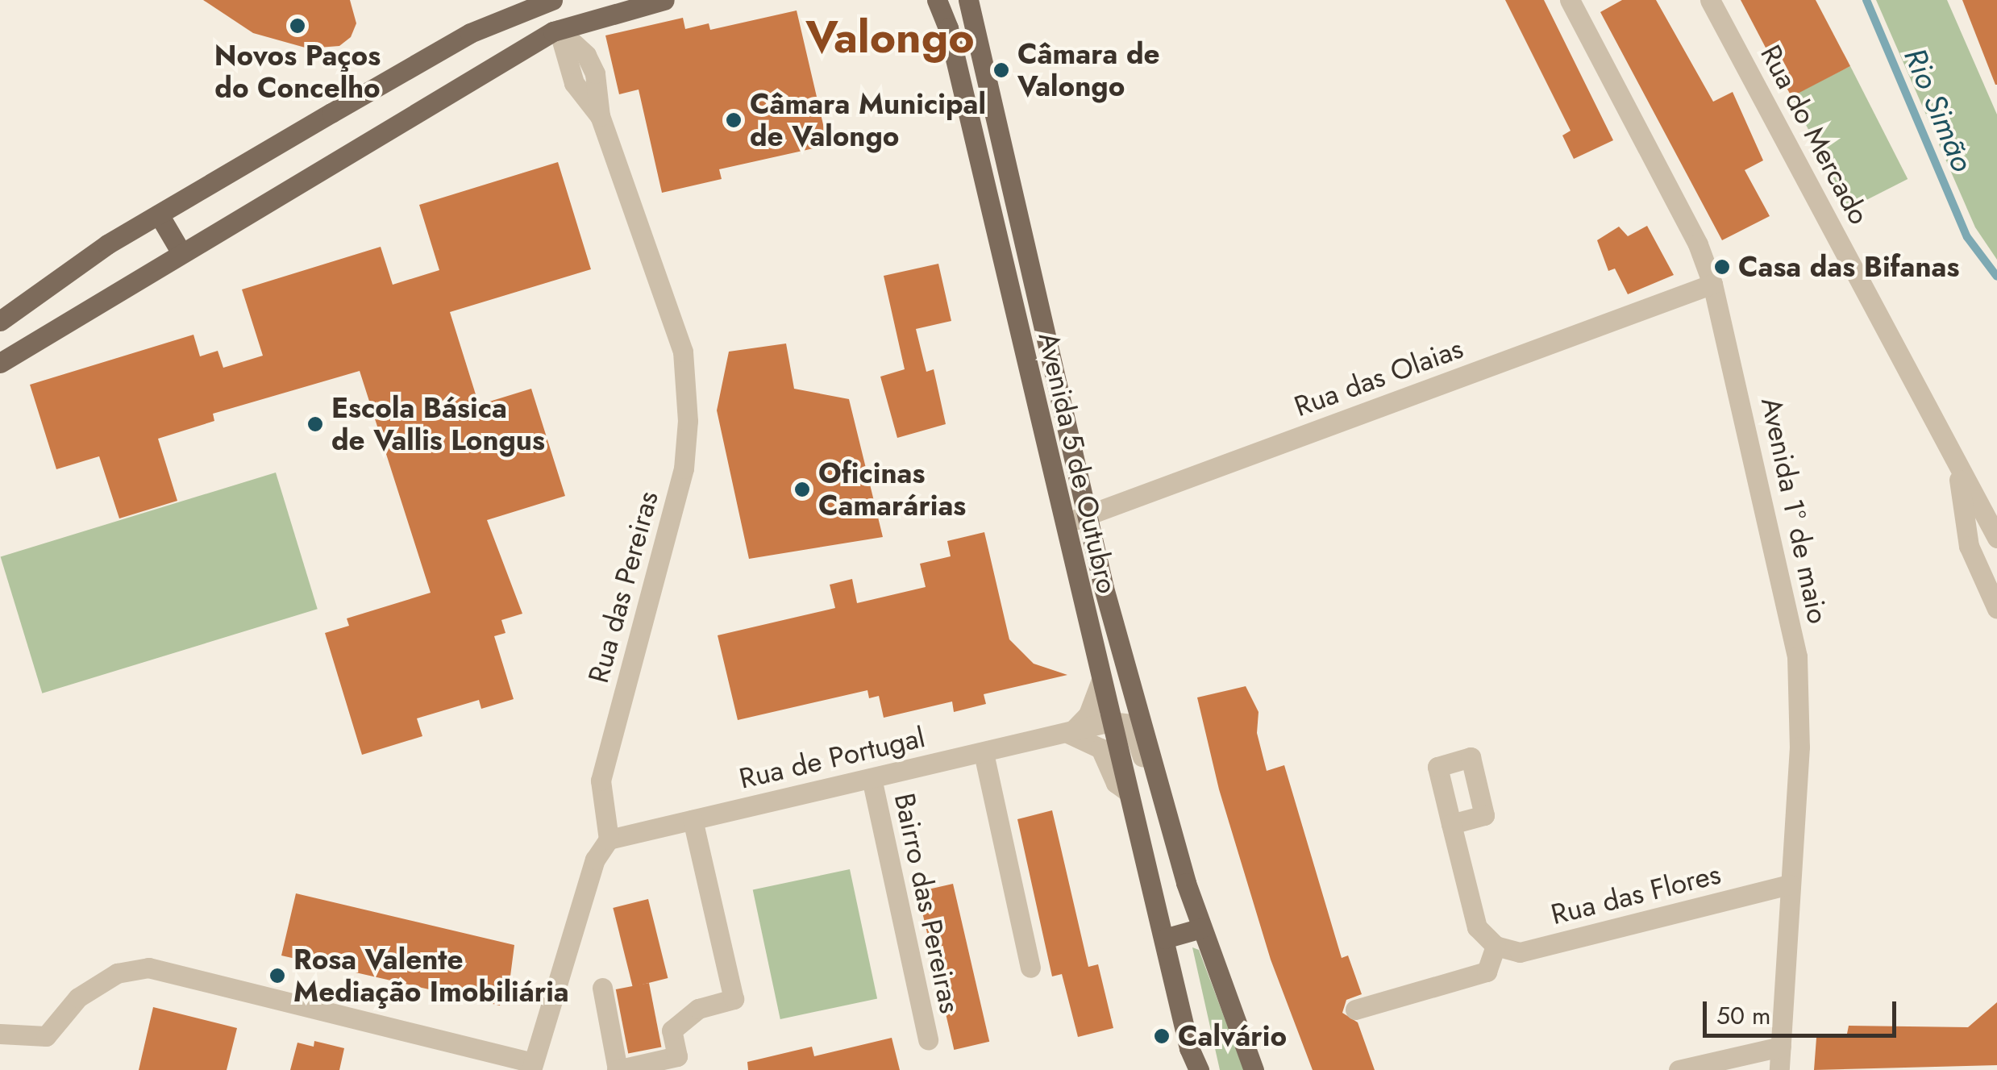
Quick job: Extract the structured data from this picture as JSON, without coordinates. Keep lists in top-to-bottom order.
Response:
{
  "streets": {
    "main road": ["Avenida 5 de Outubro"],
    "street": [
      "Rua do Mercado",
      "Rua das Olaias",
      "Avenida 1º de maio",
      "Rua das Pereiras",
      "Rua de Portugal",
      "Rua das Flores",
      "Bairro das Pereiras"
    ]
  },
  "crossings": [
    ["Rua das Olaias", "Avenida 5 de Outubro"],
    ["Rua das Olaias", "Avenida 1º de maio"],
    ["Avenida 5 de Outubro", "Rua de Portugal"],
    ["Avenida 1º de maio", "Rua das Flores"],
    ["Rua das Pereiras", "Rua de Portugal"],
    ["Rua de Portugal", "Bairro das Pereiras"]
  ],
  "districts": ["Valongo"],
  "water": ["Rio Simão"],
  "places": [
    "Novos Paços do Concelho",
    "Câmara de Valongo",
    "Câmara Municipal de Valongo",
    "Casa das Bifanas",
    "Escola Básica de Vallis Longus",
    "Oficinas Camarárias",
    "Rosa Valente Mediação Imobiliária",
    "Calvário"
  ],
  "scale_bar": "50 m"
}
